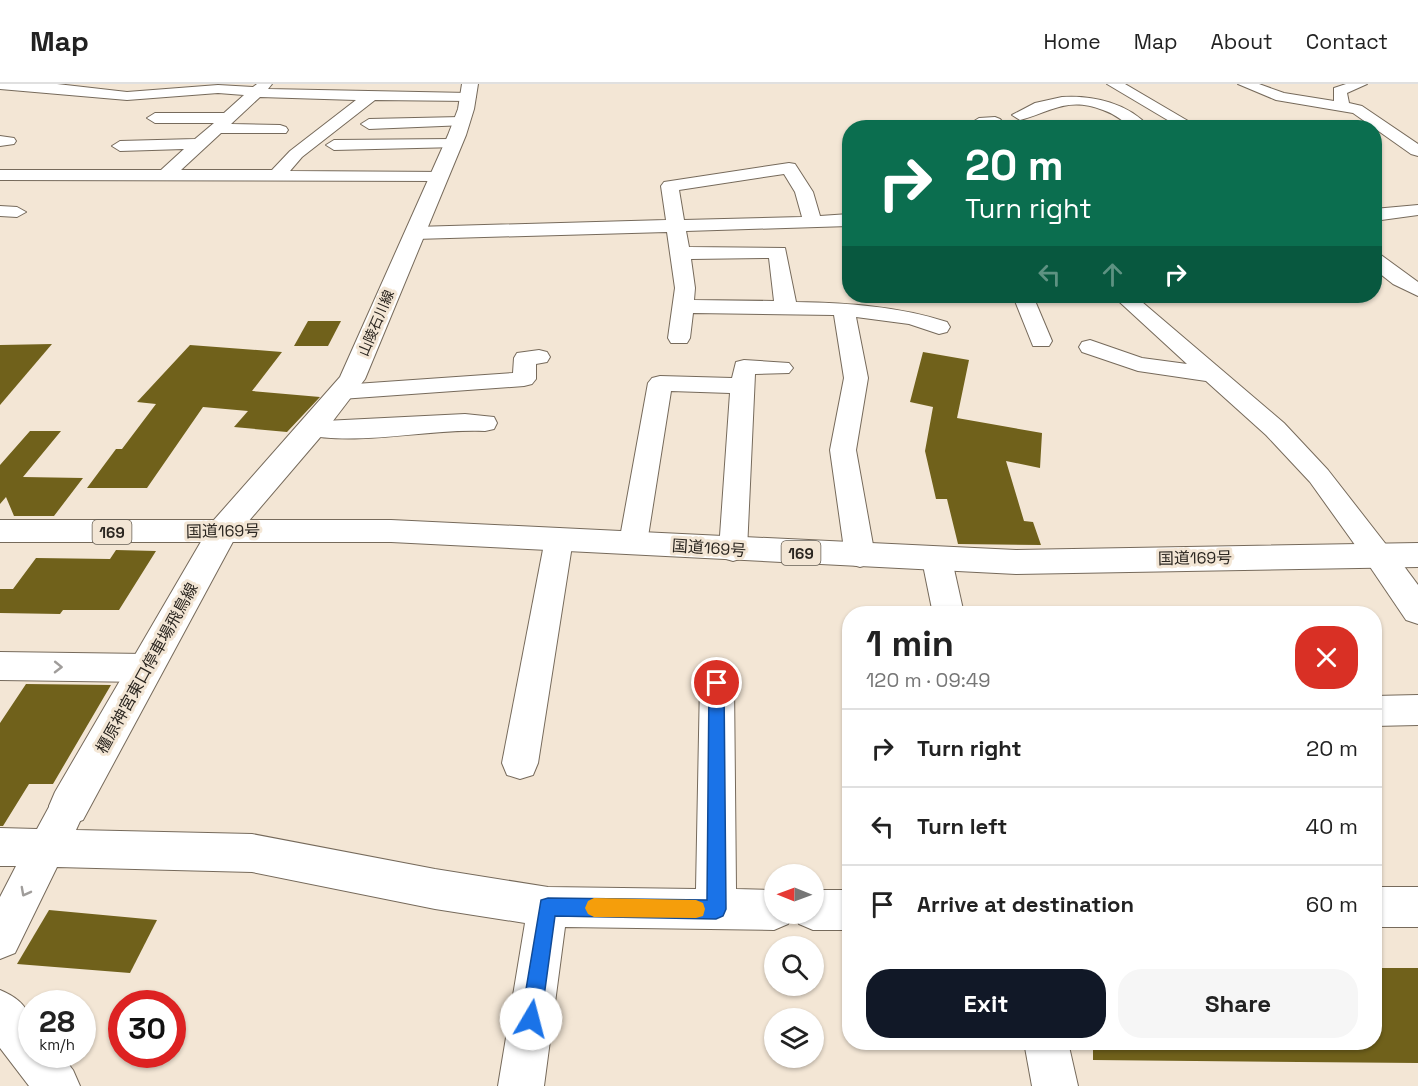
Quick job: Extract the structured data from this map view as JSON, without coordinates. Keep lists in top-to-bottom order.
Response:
{
  "streets": {
    "main road": [
      "山陵石川線",
      "国道169号",
      "169",
      "橿原神宮東口停車場飛鳥線"
    ]
  },
  "crossings": [
    ["山陵石川線", "国道169号"],
    ["山陵石川線", "橿原神宮東口停車場飛鳥線"],
    ["国道169号", "橿原神宮東口停車場飛鳥線"]
  ],
  "north": "left",
  "page": {
    "header": "Map",
    "nav": [
      "Home",
      "Map",
      "About",
      "Contact"
    ],
    "turn": ["20 m", "Turn right"],
    "heading": ["1 min", "120 m · 09:49"],
    "list": [
      {
        "name": "Turn right",
        "value": "20 m"
      },
      {
        "name": "Turn left",
        "value": "40 m"
      },
      {
        "name": "Arrive at destination",
        "value": "60 m"
      }
    ],
    "buttons": ["Exit", "Share"],
    "speed": "28 km/h",
    "limit": "30"
  }
}
